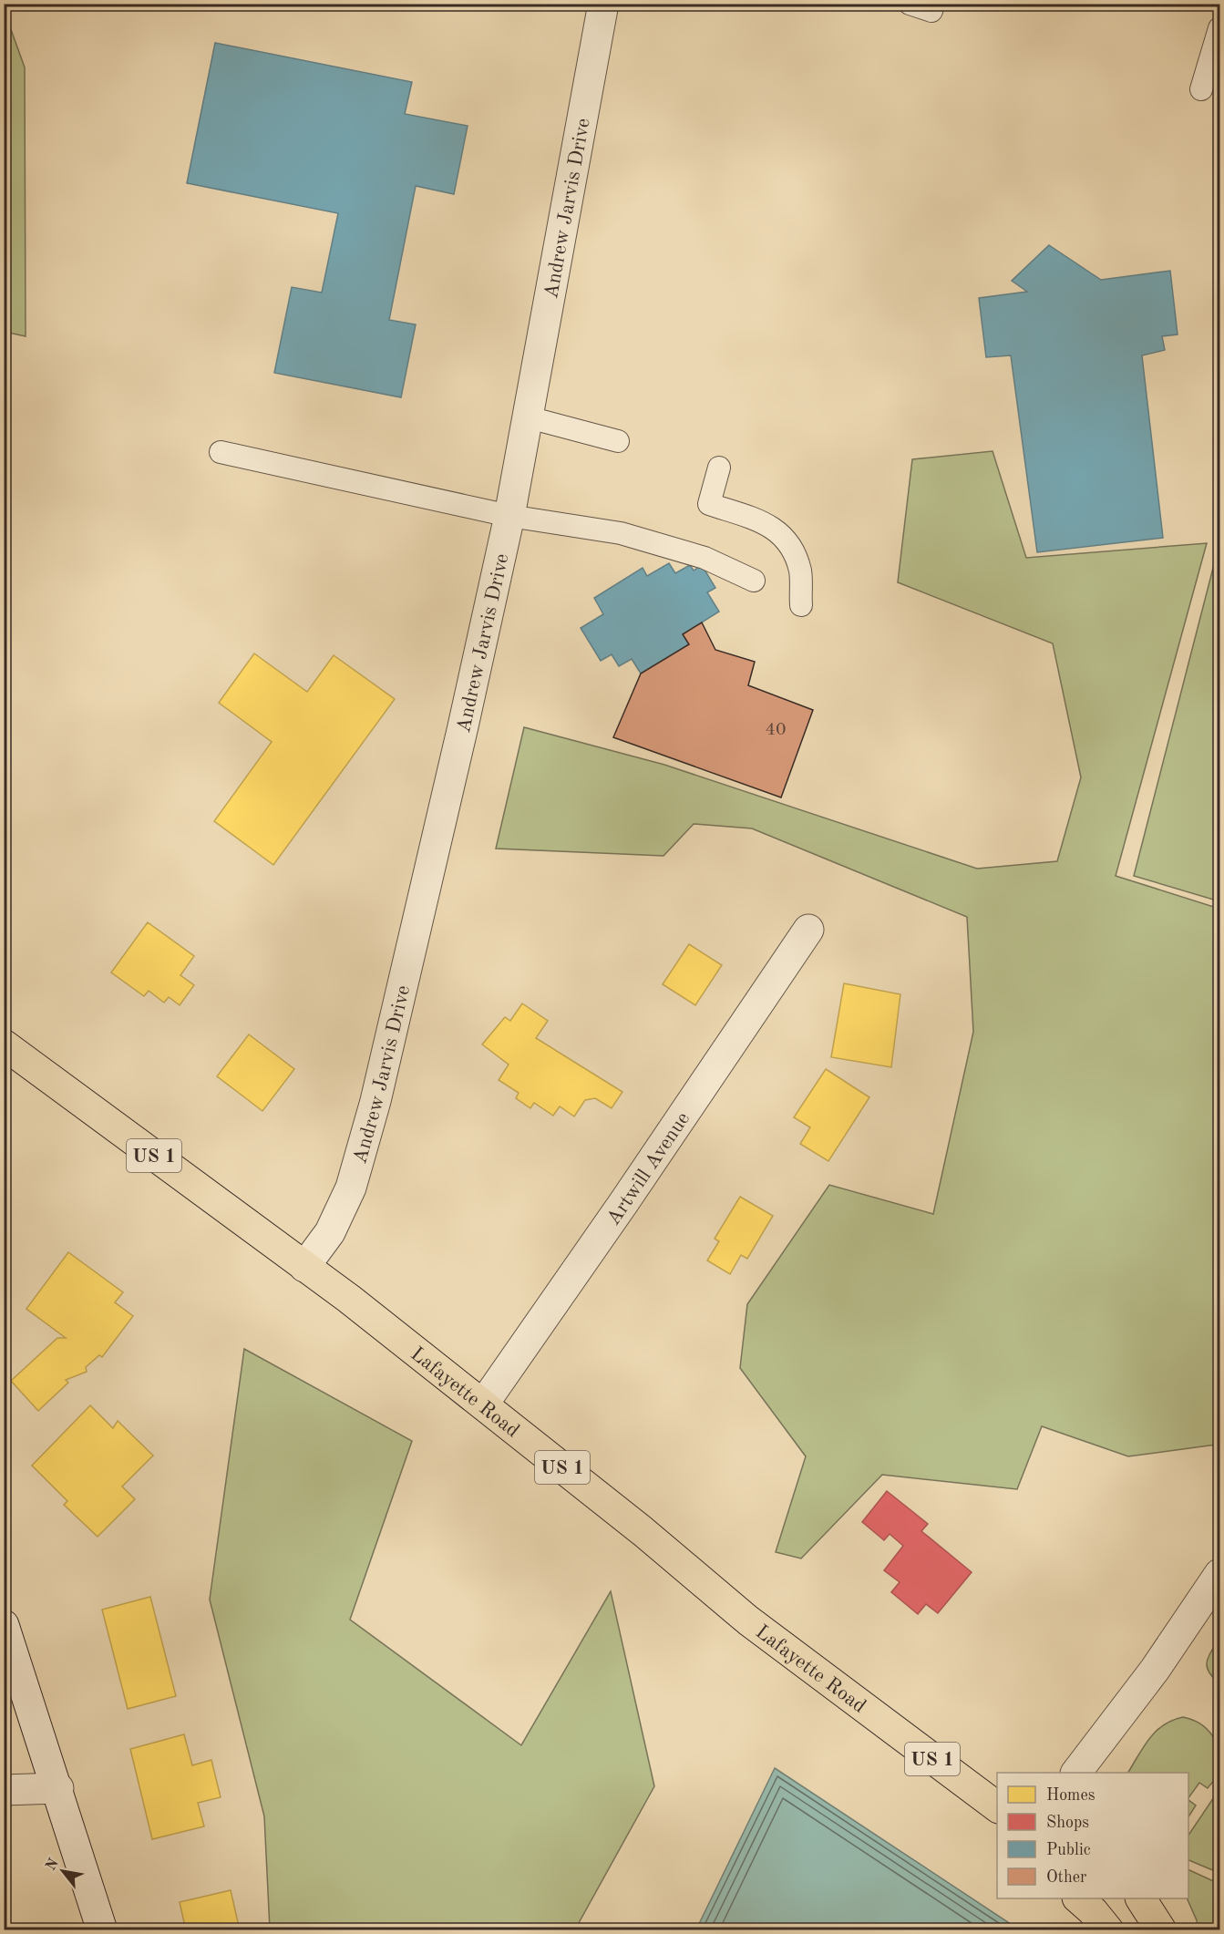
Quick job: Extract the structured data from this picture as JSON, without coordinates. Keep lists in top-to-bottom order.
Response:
{
  "streets": {
    "main road": ["US 1", "Lafayette Road"],
    "street": ["Andrew Jarvis Drive", "Artwill Avenue"]
  },
  "crossings": [
    ["Andrew Jarvis Drive", "Lafayette Road"],
    ["Artwill Avenue", "Lafayette Road"]
  ],
  "house_numbers": ["40"],
  "legend": [
    "Homes",
    "Shops",
    "Public",
    "Other"
  ],
  "north": "top left"
}
